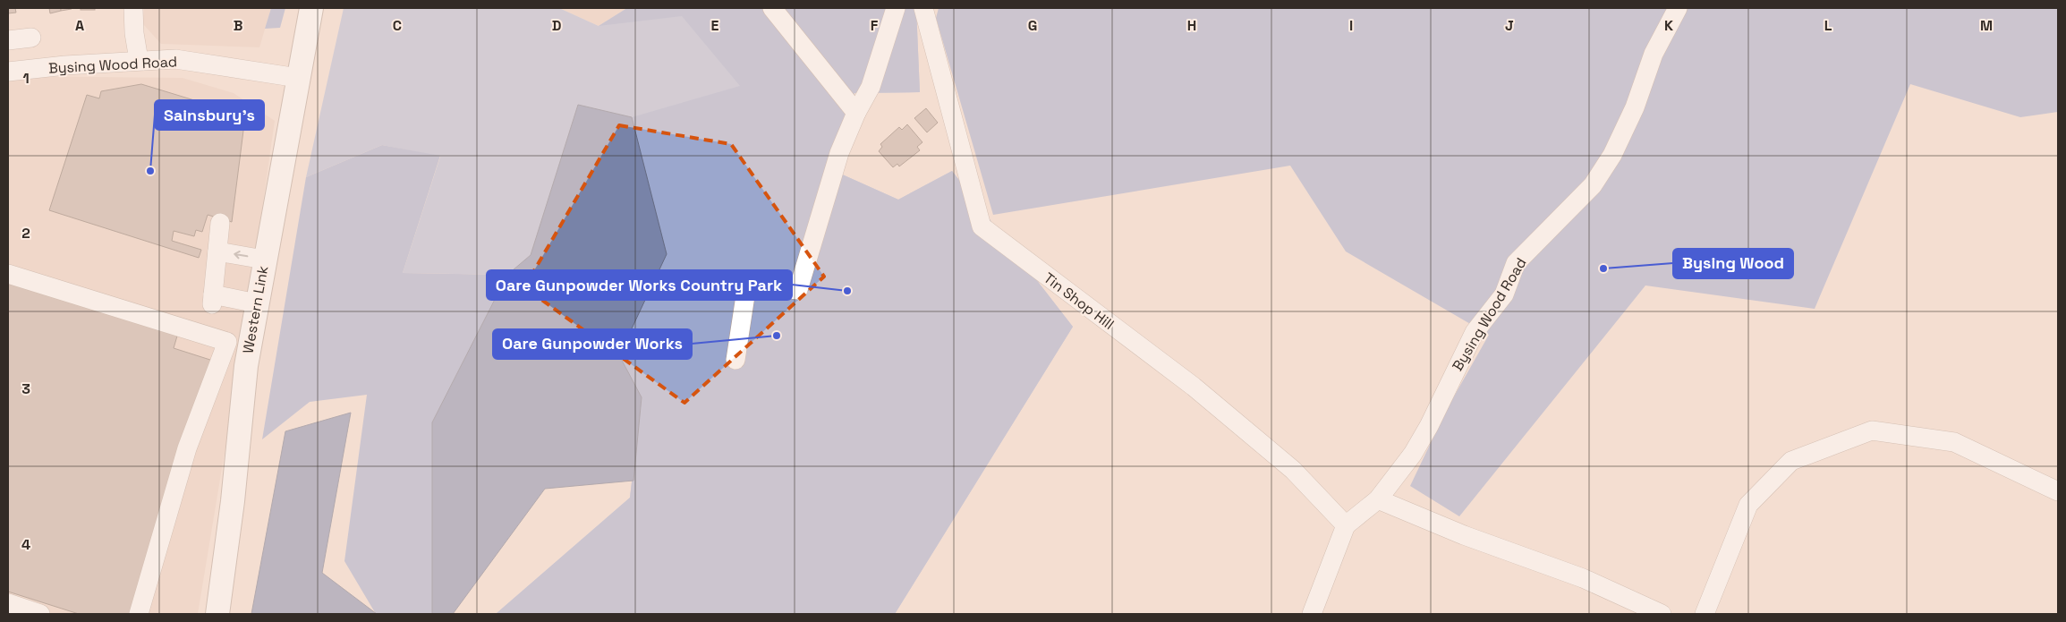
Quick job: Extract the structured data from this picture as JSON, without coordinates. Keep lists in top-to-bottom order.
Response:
{
  "streets": {
    "main road": ["Western Link"],
    "street": ["Bysing Wood Road", "Tin Shop Hill"]
  },
  "crossings": [
    ["Bysing Wood Road", "Tin Shop Hill"],
    ["Bysing Wood Road", "Western Link"]
  ],
  "places": [
    "Sainsbury's",
    "Bysing Wood",
    "Oare Gunpowder Works Country Park",
    "Oare Gunpowder Works"
  ],
  "grid": {
    "columns": [
      "A",
      "B",
      "C",
      "D",
      "E",
      "F",
      "G",
      "H",
      "I",
      "J",
      "K",
      "L",
      "M"
    ],
    "rows": [
      "1",
      "2",
      "3",
      "4"
    ]
  }
}
